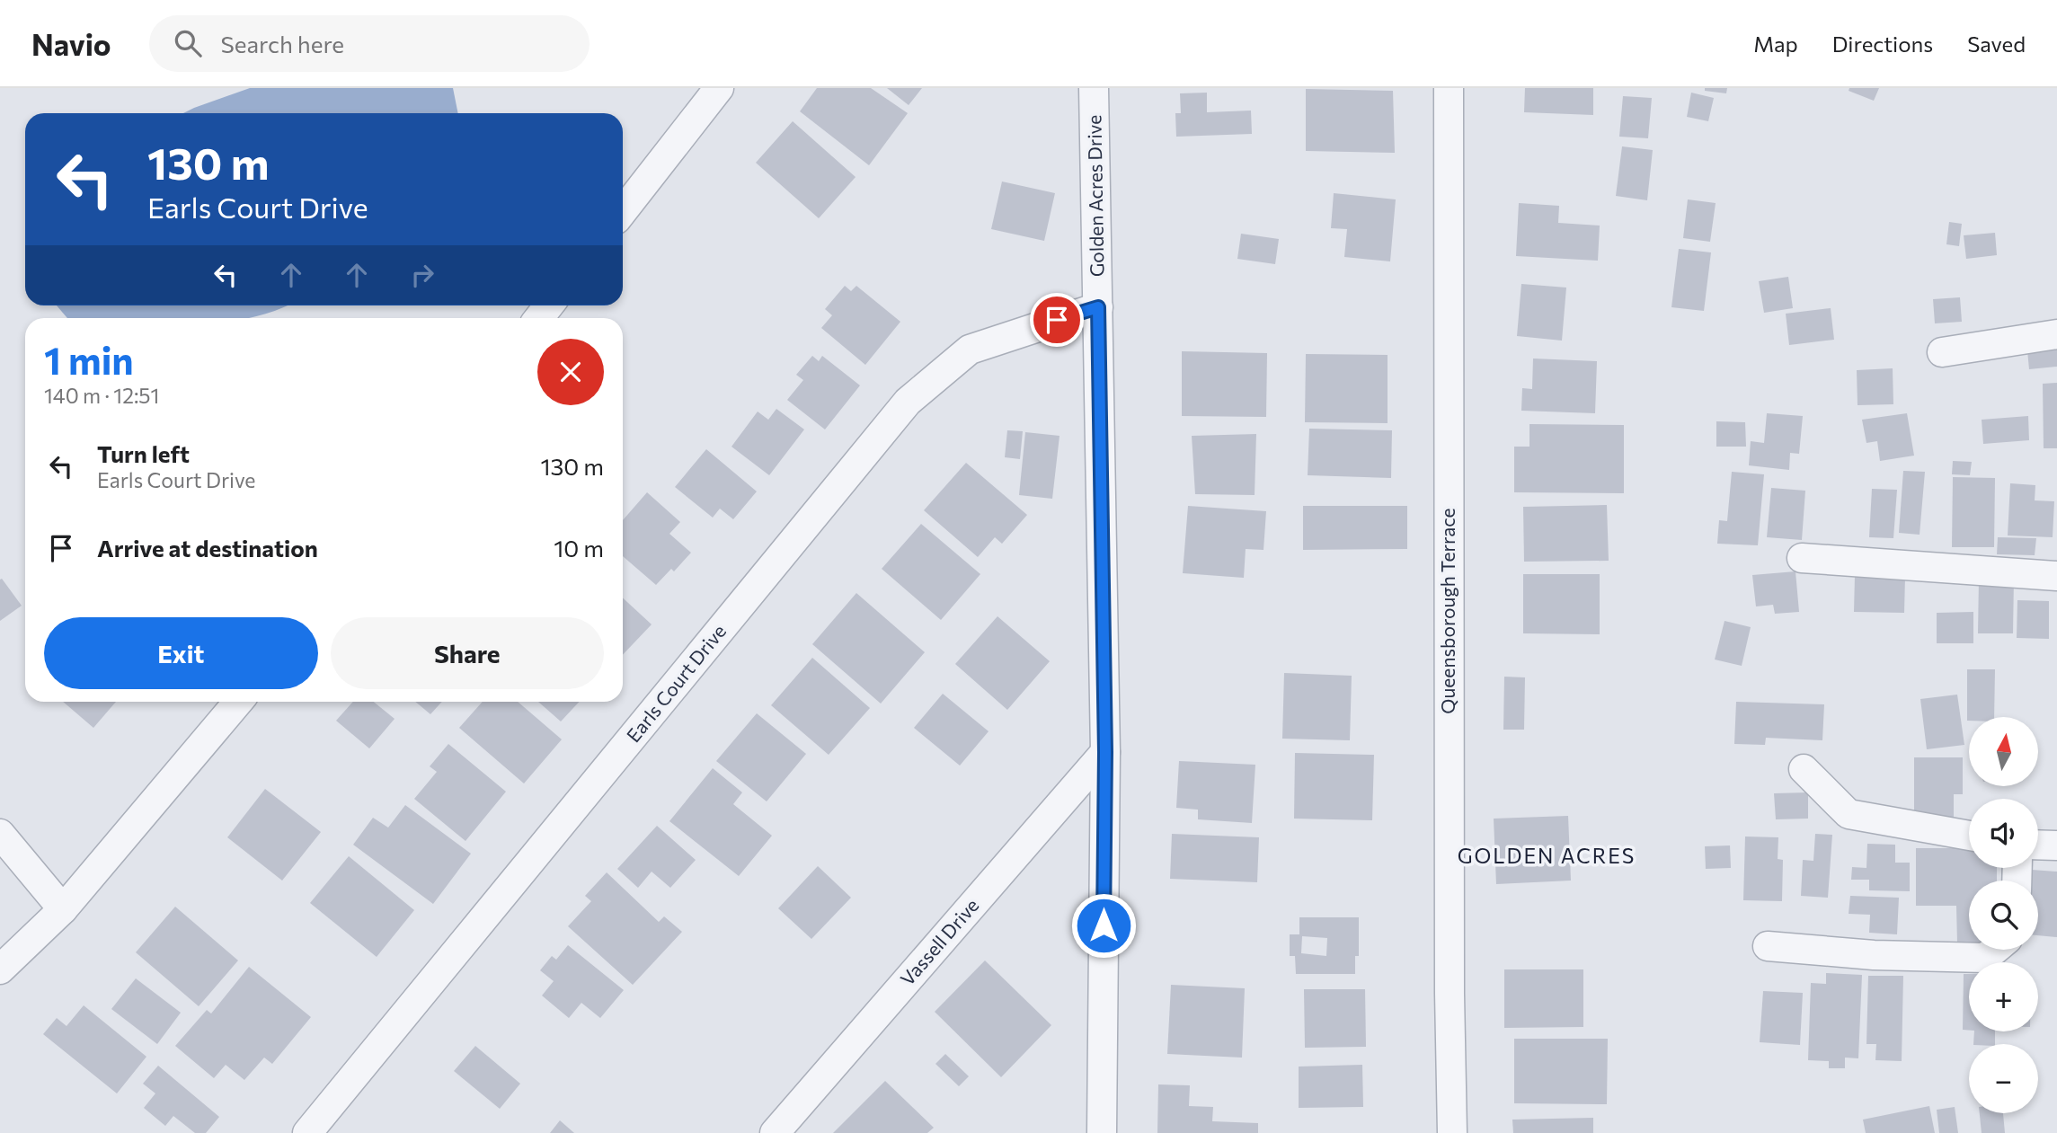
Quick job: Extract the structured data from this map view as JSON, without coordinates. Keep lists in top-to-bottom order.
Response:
{
  "streets": {
    "street": [
      "Golden Acres Drive",
      "Queensborough Terrace",
      "Earls Court Drive",
      "Vassell Drive"
    ]
  },
  "crossings": [
    ["Golden Acres Drive", "Earls Court Drive"],
    ["Golden Acres Drive", "Vassell Drive"]
  ],
  "districts": ["GOLDEN ACRES"],
  "north": "top",
  "page": {
    "header": "Navio",
    "search": "Search here",
    "nav": ["Map", "Directions", "Saved"],
    "turn": ["130 m", "Earls Court Drive"],
    "heading": ["1 min", "140 m · 12:51"],
    "list": [
      {
        "name": "Turn left",
        "note": "Earls Court Drive",
        "value": "130 m"
      },
      {
        "name": "Arrive at destination",
        "value": "10 m"
      }
    ],
    "buttons": ["Exit", "Share"],
    "map_buttons": ["+", "−"]
  }
}
